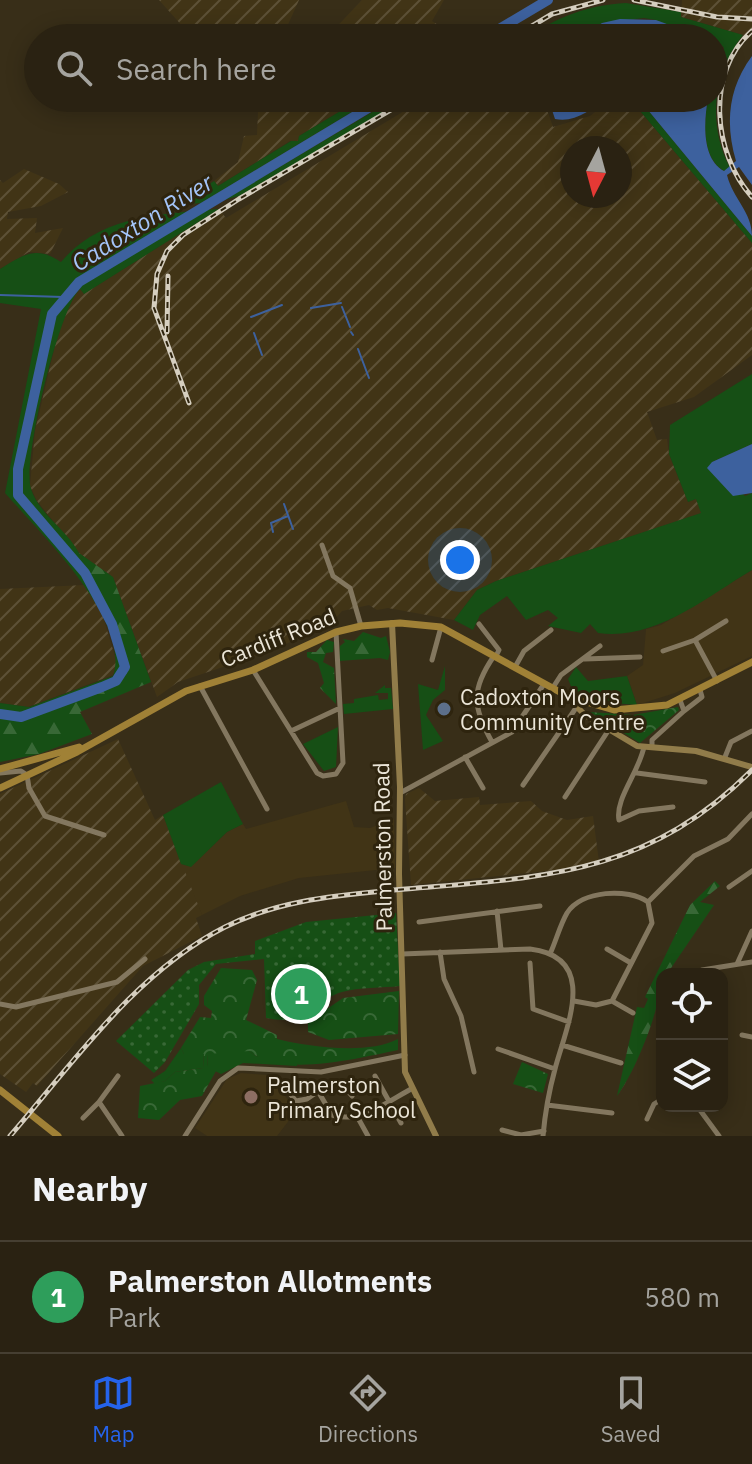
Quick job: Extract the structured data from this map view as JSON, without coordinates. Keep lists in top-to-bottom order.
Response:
{
  "streets": {
    "main road": ["Cardiff Road"],
    "street": ["Palmerston Road"]
  },
  "crossings": [
    ["Cardiff Road", "Palmerston Road"]
  ],
  "water": ["Cadoxton River"],
  "places": ["Cadoxton Moors Community Centre", "Palmerston Primary School"],
  "north": "bottom",
  "page": {
    "search": "Search here",
    "pins": "1",
    "heading": "Nearby",
    "list": [
      {
        "mark": "1",
        "name": "Palmerston Allotments",
        "note": "Park",
        "value": "580 m"
      }
    ],
    "nav": ["Map", "Directions", "Saved"]
  }
}
